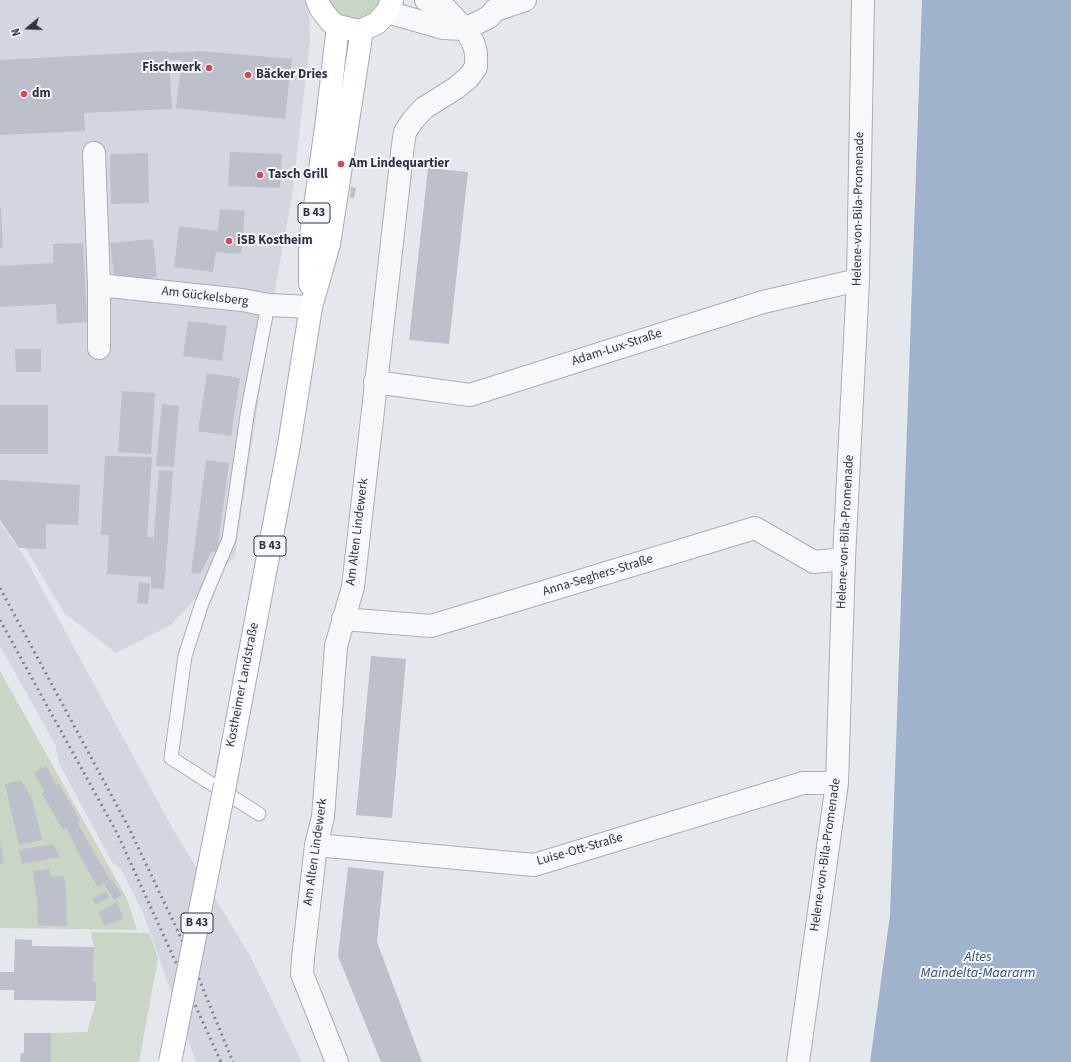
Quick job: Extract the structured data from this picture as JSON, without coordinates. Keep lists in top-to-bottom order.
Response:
{
  "streets": {
    "main road": ["B 43", "Kostheimer Landstraße"],
    "street": [
      "Helene-von-Bila-Promenade",
      "Am Gückelsberg",
      "Adam-Lux-Straße",
      "Am Alten Lindewerk",
      "Anna-Seghers-Straße",
      "Luise-Ott-Straße"
    ]
  },
  "crossings": [
    ["Helene-von-Bila-Promenade", "Adam-Lux-Straße"],
    ["Helene-von-Bila-Promenade", "Anna-Seghers-Straße"],
    ["Helene-von-Bila-Promenade", "Luise-Ott-Straße"],
    ["Am Gückelsberg", "Kostheimer Landstraße"],
    ["Adam-Lux-Straße", "Am Alten Lindewerk"],
    ["Am Alten Lindewerk", "Anna-Seghers-Straße"],
    ["Am Alten Lindewerk", "Luise-Ott-Straße"]
  ],
  "water": ["Altes Maindelta-Maararm"],
  "places": [
    "Fischwerk",
    "Bäcker Dries",
    "dm",
    "Am Lindequartier",
    "Tasch Grill",
    "iSB Kostheim"
  ],
  "north": "left"
}
